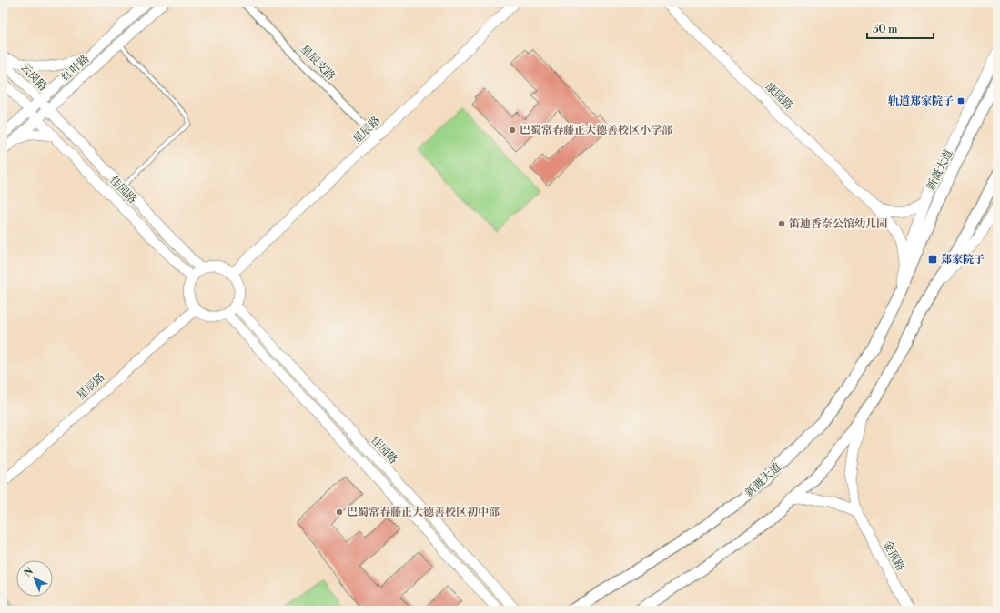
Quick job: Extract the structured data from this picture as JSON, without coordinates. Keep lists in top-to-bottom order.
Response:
{
  "streets": {
    "main road": [
      "红叶路",
      "云岗路",
      "康园路",
      "星辰路",
      "新溉大道",
      "佳园路",
      "金顶路"
    ],
    "street": ["星辰支路"]
  },
  "crossings": [
    ["星辰支路", "星辰路"],
    ["红叶路", "云岗路"],
    ["红叶路", "佳园路"],
    ["云岗路", "佳园路"],
    ["康园路", "新溉大道"],
    ["星辰路", "佳园路"]
  ],
  "places": {
    "transit": ["轨道郑家院子", "郑家院子"],
    "other": ["巴蜀常春藤正大德善校区小学部", "笛迪香奈公馆幼儿园", "巴蜀常春藤正大德善校区初中部"]
  },
  "scale_bar": "50 m",
  "north": "top left"
}
